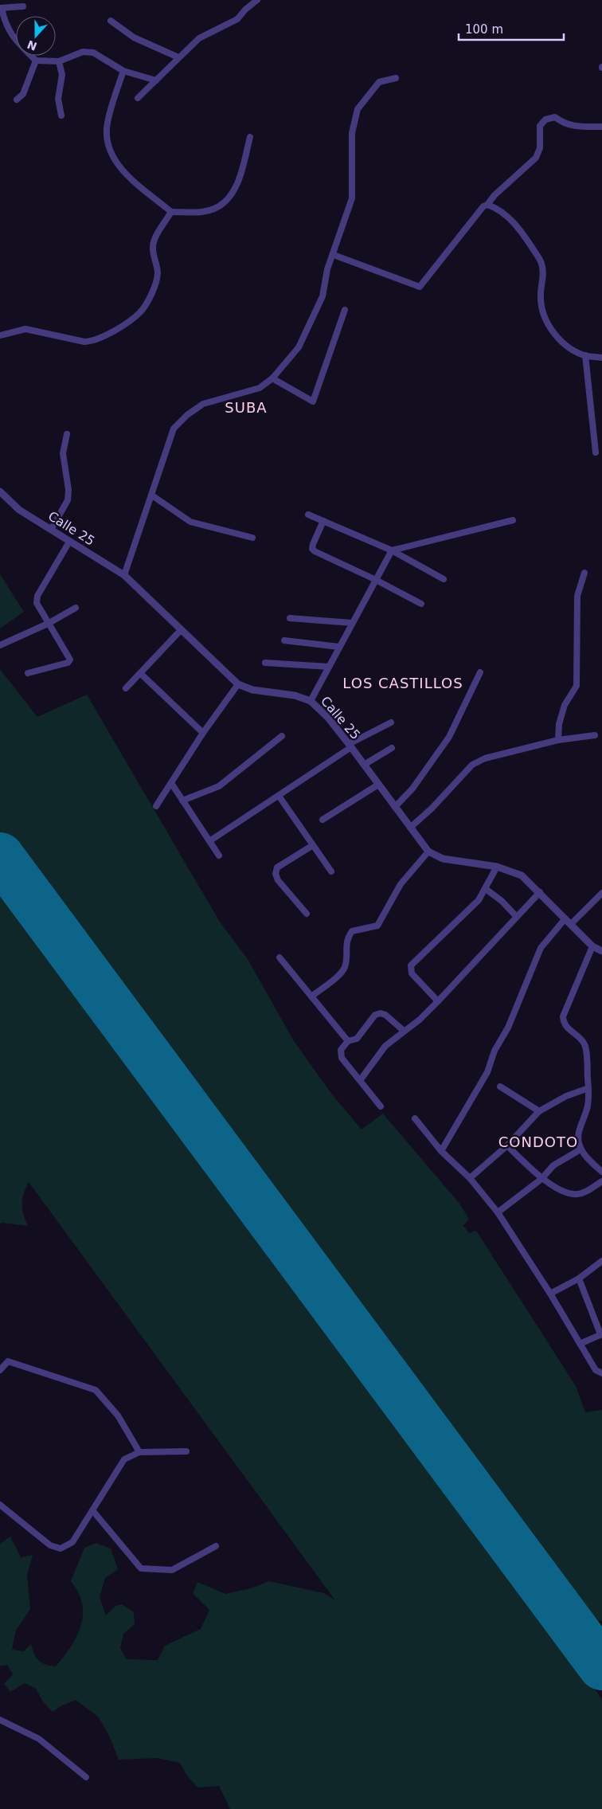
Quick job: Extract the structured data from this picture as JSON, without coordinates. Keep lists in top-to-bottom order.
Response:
{
  "streets": {
    "street": ["Calle 25"]
  },
  "districts": ["SUBA", "LOS CASTILLOS", "CONDOTO"],
  "scale_bar": "100 m",
  "north": "bottom"
}
